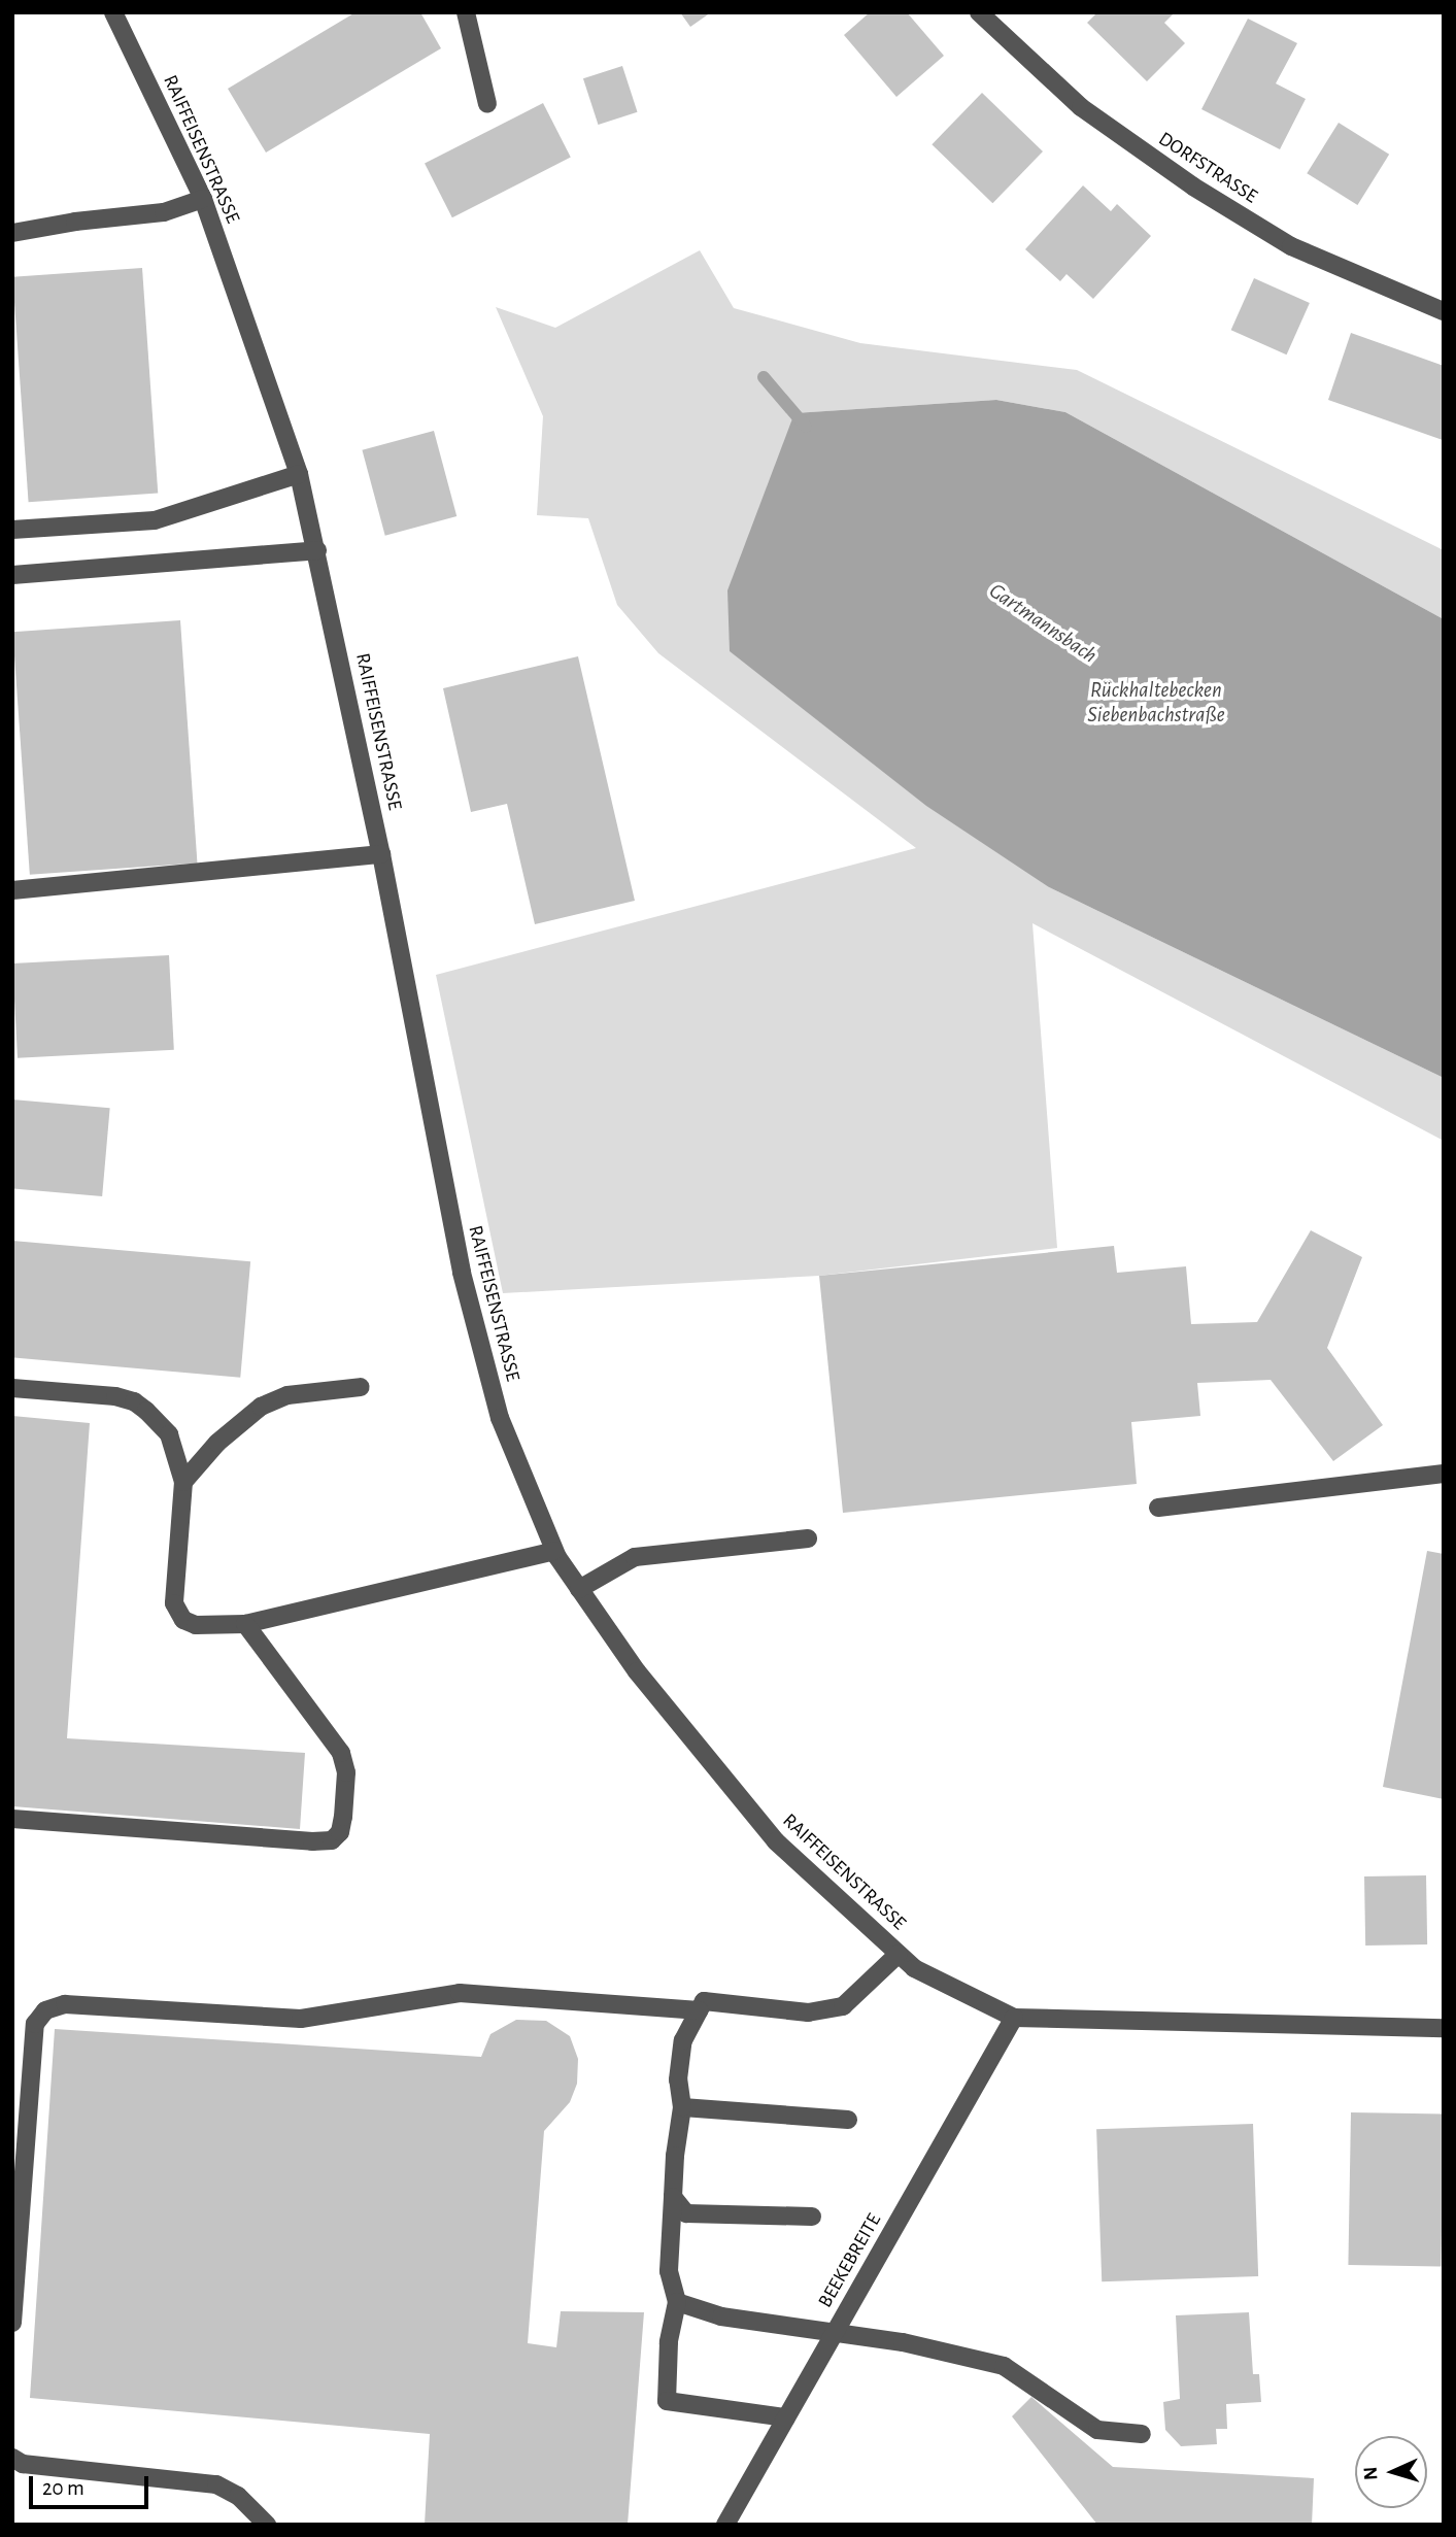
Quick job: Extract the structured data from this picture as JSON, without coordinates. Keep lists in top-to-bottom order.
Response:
{
  "streets": {
    "street": ["RAIFFEISENSTRASSE", "DORFSTRASSE", "BEEKEBREITE"]
  },
  "crossings": [
    ["RAIFFEISENSTRASSE", "BEEKEBREITE"]
  ],
  "water": ["Gartmannsbach", "Rückhaltebecken Siebenbachstraße"],
  "scale_bar": "20 m",
  "north": "left"
}
